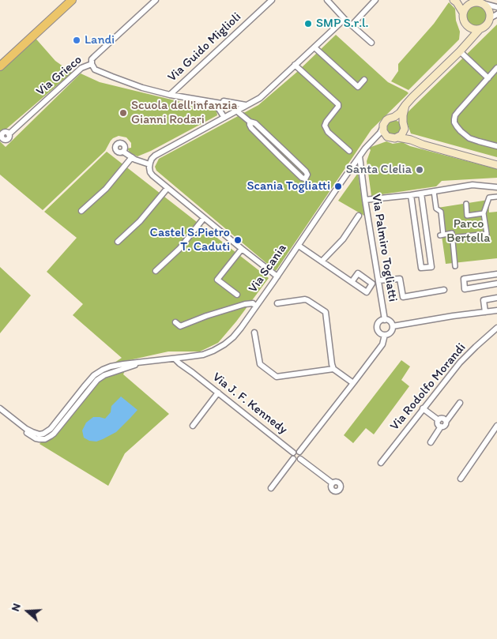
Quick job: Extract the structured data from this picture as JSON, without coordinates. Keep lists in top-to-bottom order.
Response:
{
  "streets": {
    "main road": ["Via Scania"],
    "street": [
      "Via Guido Miglioli",
      "Via Grieco",
      "Via Palmiro Togliatti",
      "Via Rodolfo Morandi",
      "Via J. F. Kennedy"
    ]
  },
  "crossings": [
    ["Via Palmiro Togliatti", "Via Scania"],
    ["Via Scania", "Via J. F. Kennedy"]
  ],
  "parks": ["Parco Bertella"],
  "places": [
    "SMP S.r.l.",
    "Landi",
    "Scuola dell'infanzia Gianni Rodari",
    "Santa Clelia",
    "Scania Togliatti",
    "Castel S.Pietro T. Caduti"
  ],
  "north": "left"
}
